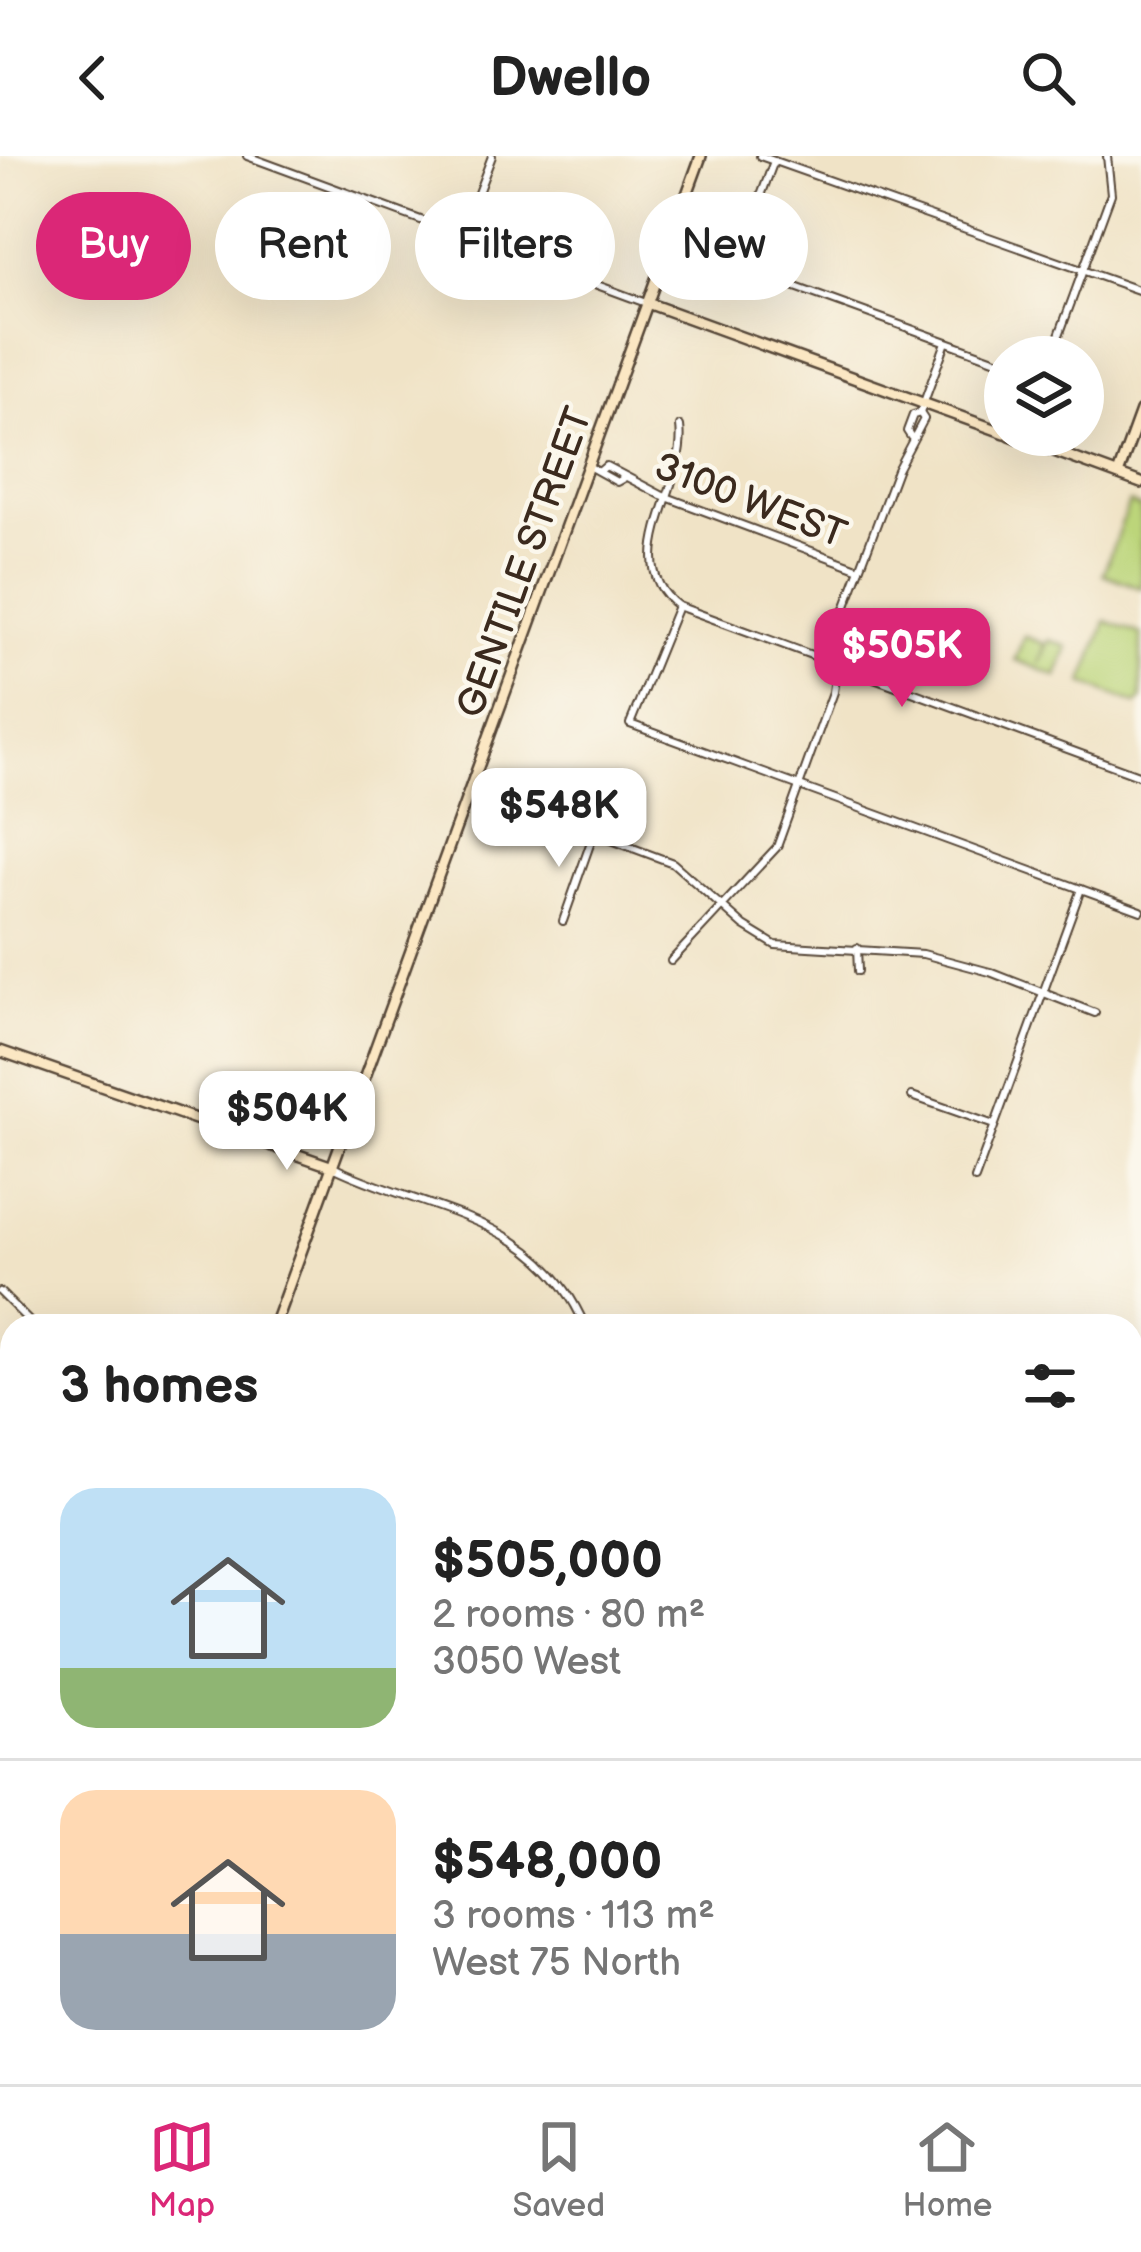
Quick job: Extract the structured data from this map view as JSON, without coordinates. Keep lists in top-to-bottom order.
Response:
{
  "streets": {
    "main road": ["GENTILE STREET"],
    "street": ["3100 WEST"]
  },
  "crossings": [
    ["3100 WEST", "GENTILE STREET"]
  ],
  "page": {
    "header": "Dwello",
    "chip": [
      "Buy",
      "Rent",
      "Filters",
      "New"
    ],
    "price": ["$505K", "$548K", "$504K"],
    "heading": "3 homes",
    "list": [
      {
        "name": "$505,000",
        "note": "2 rooms · 80 m² · 3050 West"
      },
      {
        "name": "$548,000",
        "note": "3 rooms · 113 m² · West 75 North"
      }
    ],
    "tabs": ["Map", "Saved", "Home"]
  }
}
